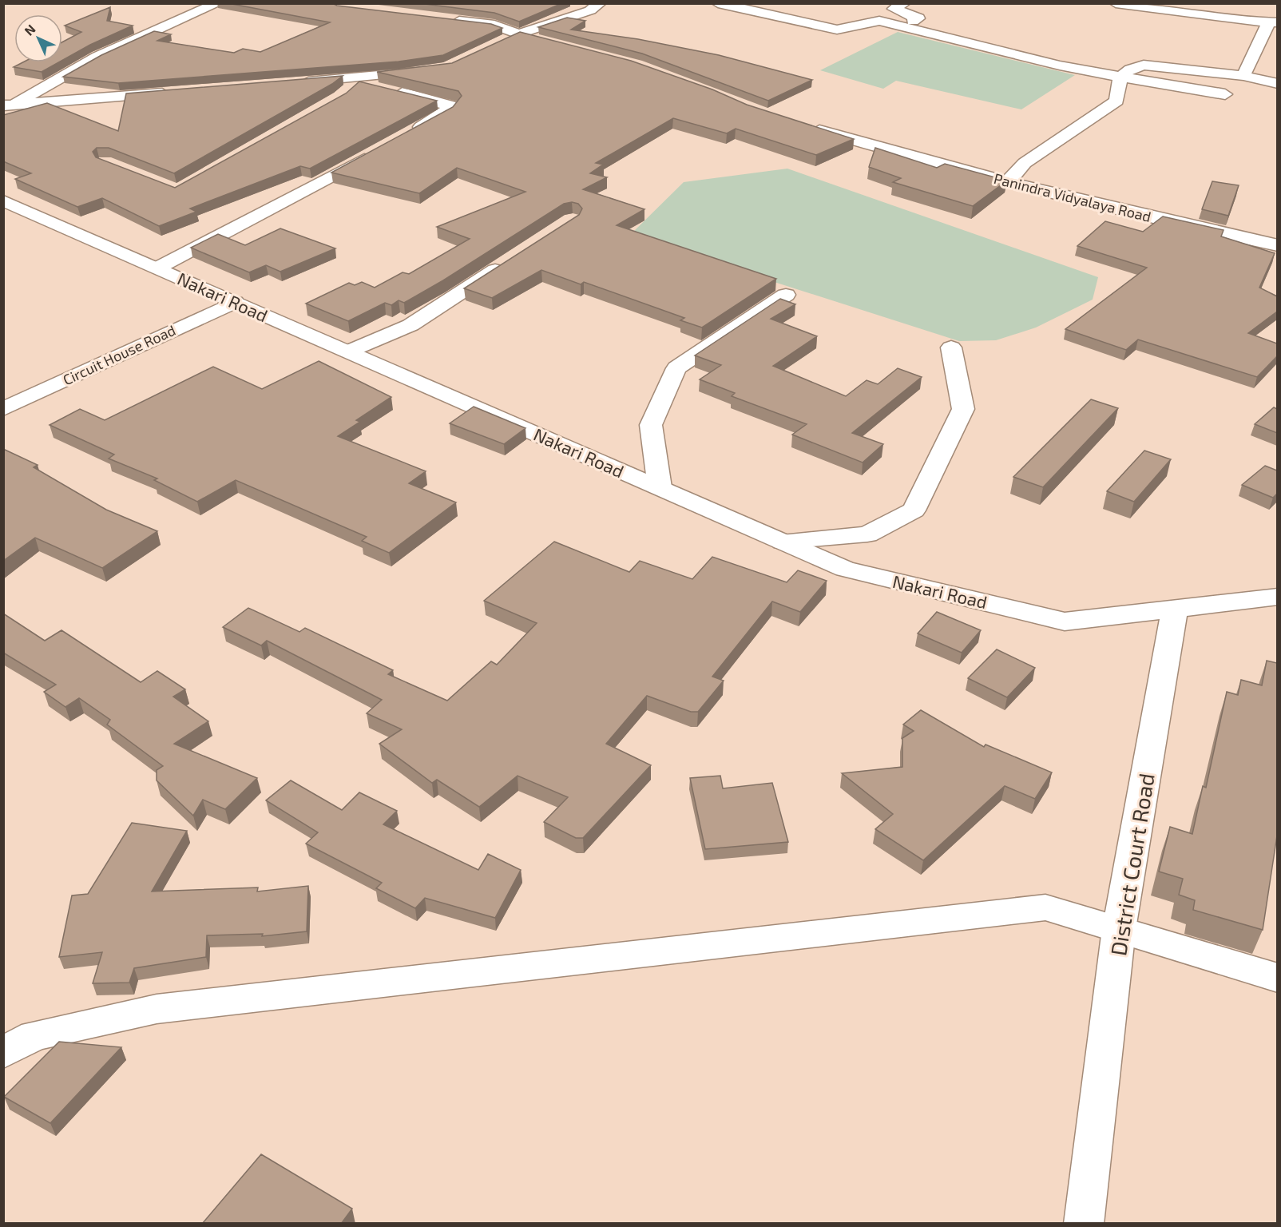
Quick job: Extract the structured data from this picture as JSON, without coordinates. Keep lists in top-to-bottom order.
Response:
{
  "streets": {
    "street": [
      "Panindra Vidyalaya Road",
      "Nakari Road",
      "Circuit House Road",
      "District Court Road"
    ]
  },
  "crossings": [
    ["Nakari Road", "Circuit House Road"],
    ["Nakari Road", "District Court Road"]
  ],
  "north": "top left"
}
